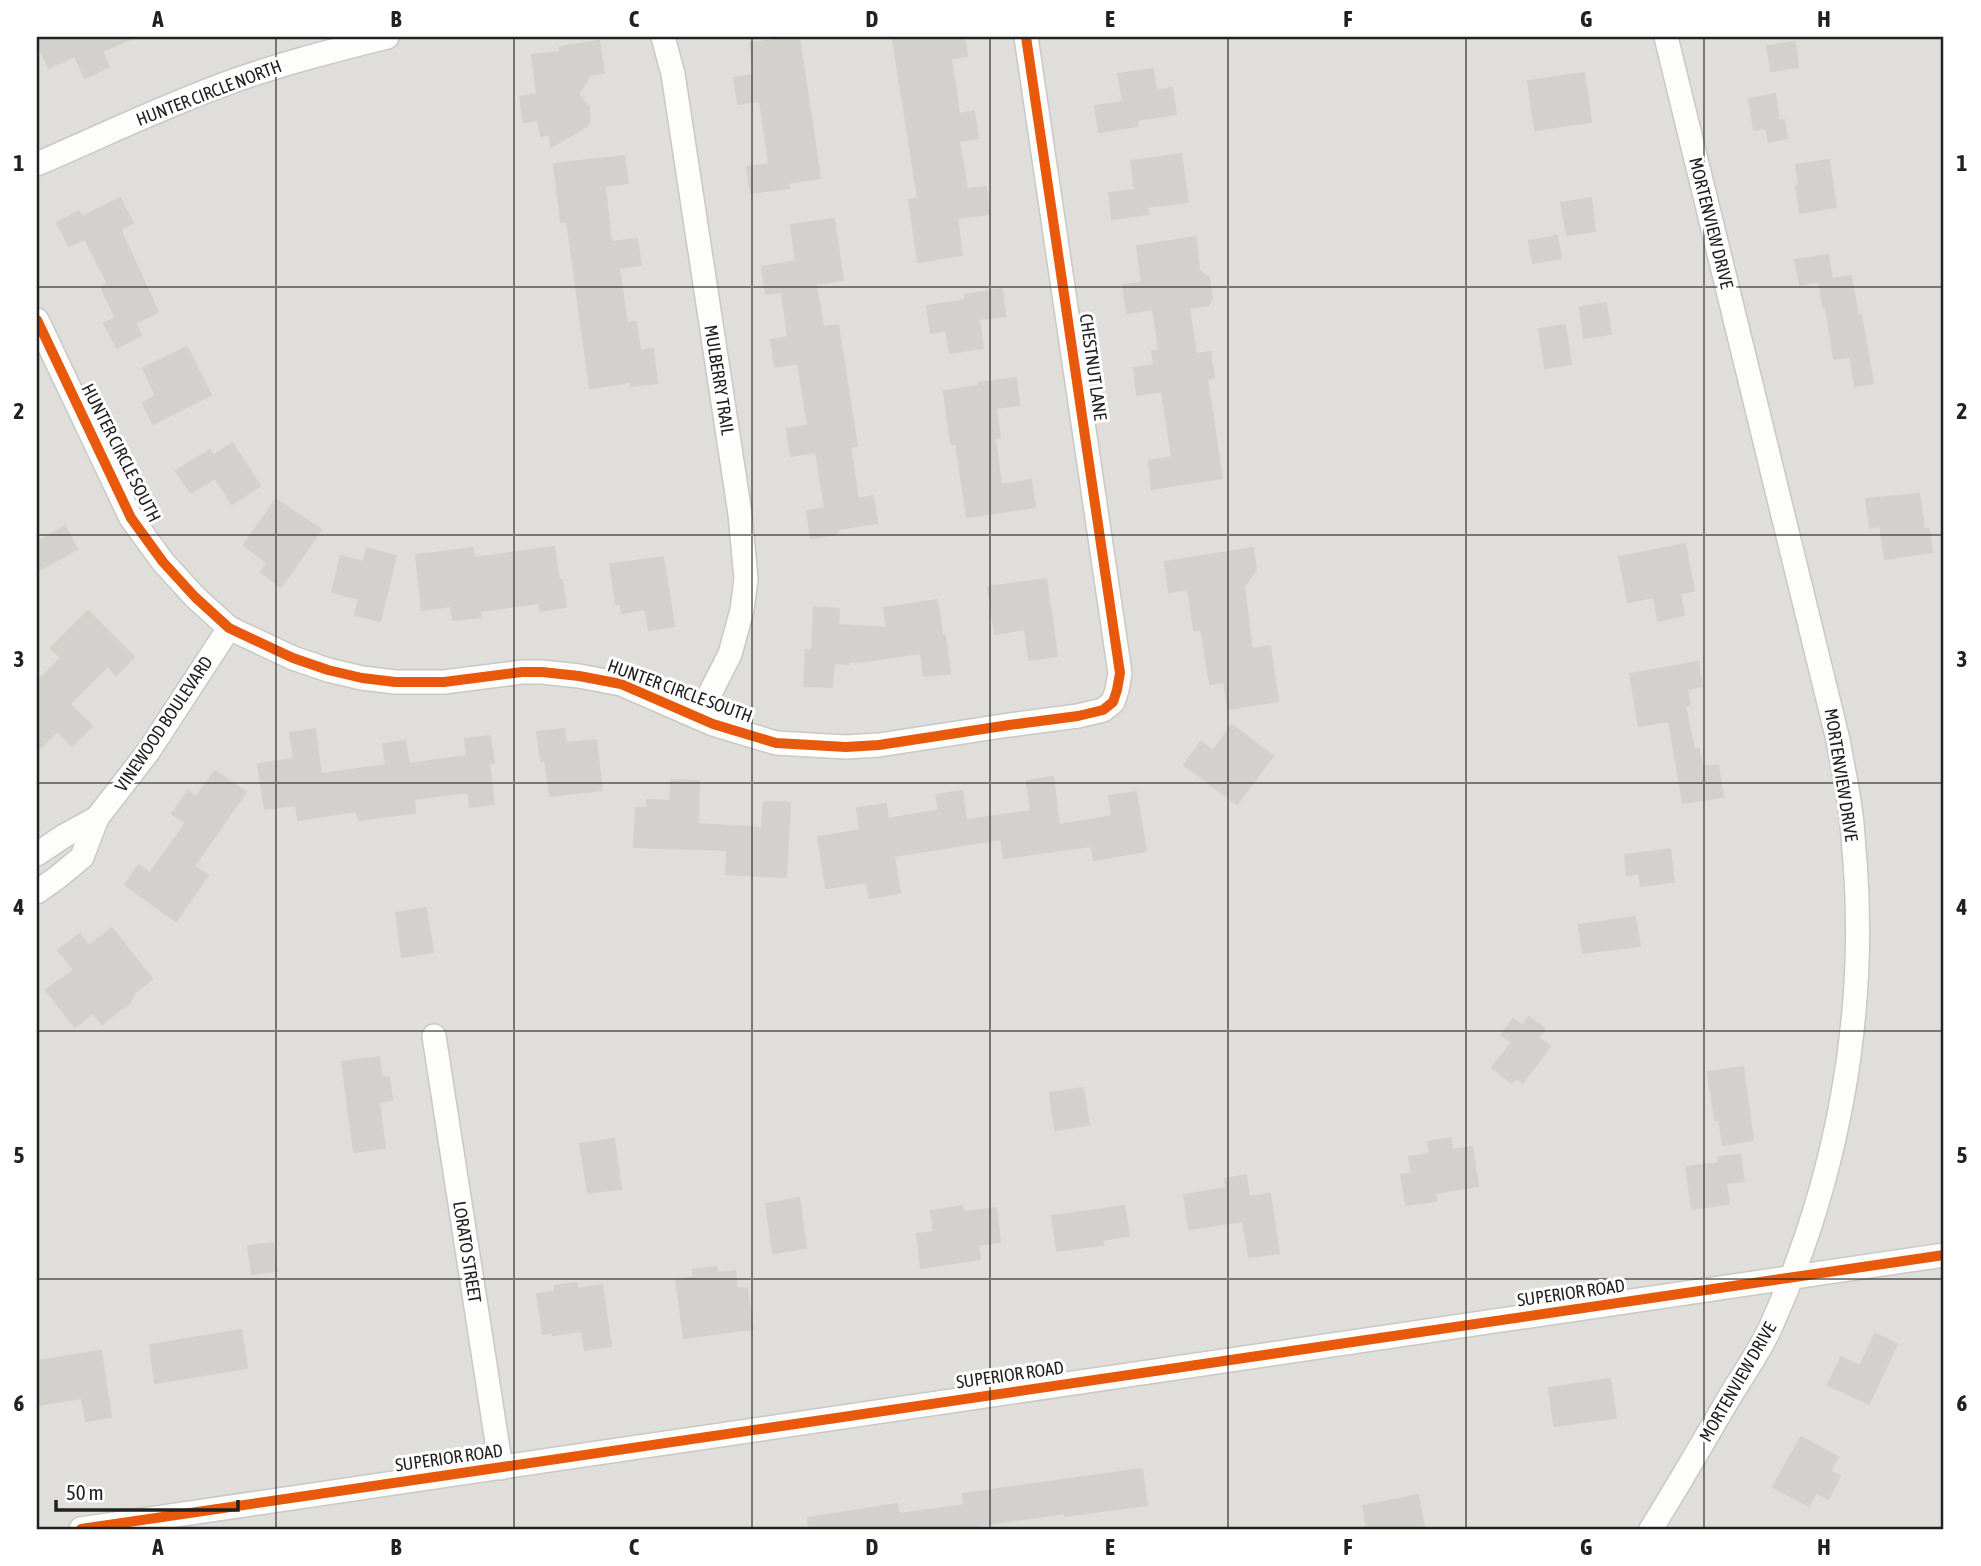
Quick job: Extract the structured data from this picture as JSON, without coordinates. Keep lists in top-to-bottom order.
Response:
{
  "streets": {
    "street": [
      "HUNTER CIRCLE NORTH",
      "MORTENVIEW DRIVE",
      "CHESTNUT LANE",
      "MULBERRY TRAIL",
      "HUNTER CIRCLE SOUTH",
      "VINEWOOD BOULEVARD",
      "LORATO STREET",
      "SUPERIOR ROAD"
    ]
  },
  "crossings": [
    ["MORTENVIEW DRIVE", "SUPERIOR ROAD"],
    ["CHESTNUT LANE", "HUNTER CIRCLE SOUTH"],
    ["MULBERRY TRAIL", "HUNTER CIRCLE SOUTH"],
    ["HUNTER CIRCLE SOUTH", "VINEWOOD BOULEVARD"],
    ["LORATO STREET", "SUPERIOR ROAD"]
  ],
  "scale_bar": "50 m",
  "grid": {
    "columns": [
      "A",
      "B",
      "C",
      "D",
      "E",
      "F",
      "G",
      "H"
    ],
    "rows": [
      "1",
      "2",
      "3",
      "4",
      "5",
      "6"
    ]
  }
}
